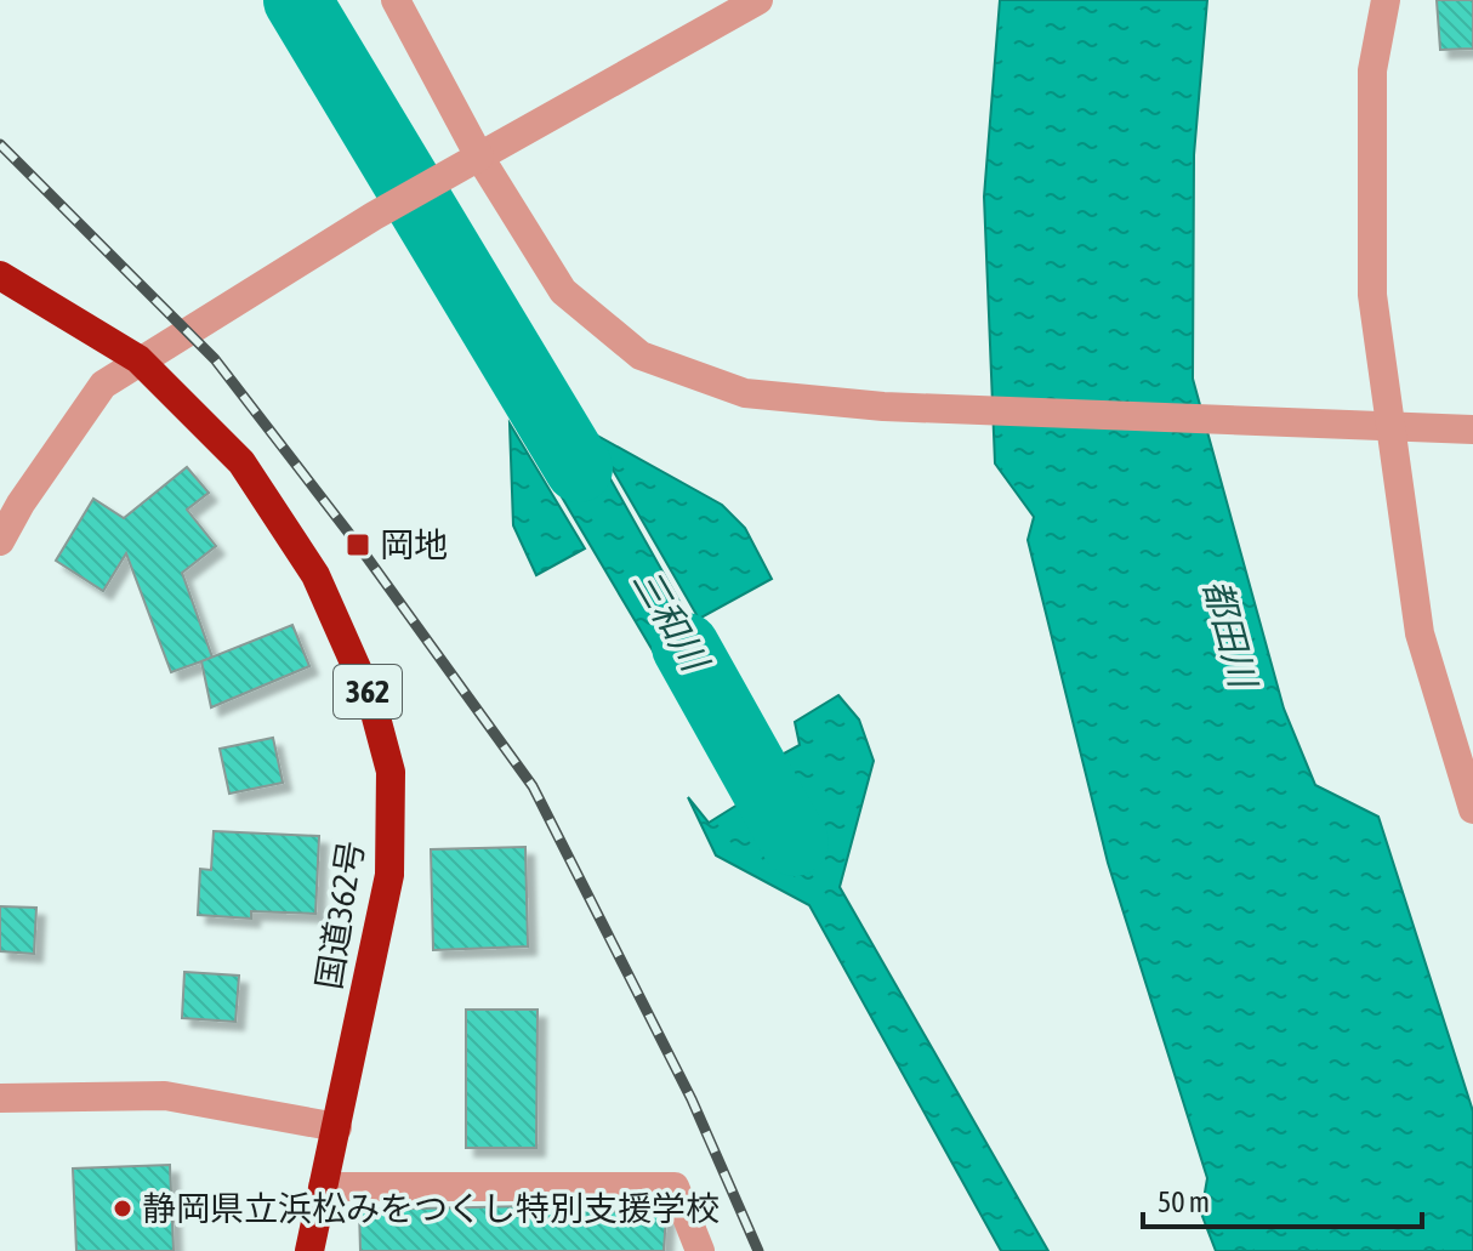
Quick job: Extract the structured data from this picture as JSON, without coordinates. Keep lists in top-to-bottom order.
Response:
{
  "streets": {
    "highway": ["362", "国道362号"]
  },
  "water": ["三和川", "都田川"],
  "places": {
    "transit": ["岡地"],
    "other": ["静岡県立浜松みをつくし特別支援学校"]
  },
  "scale_bar": "50 m"
}
